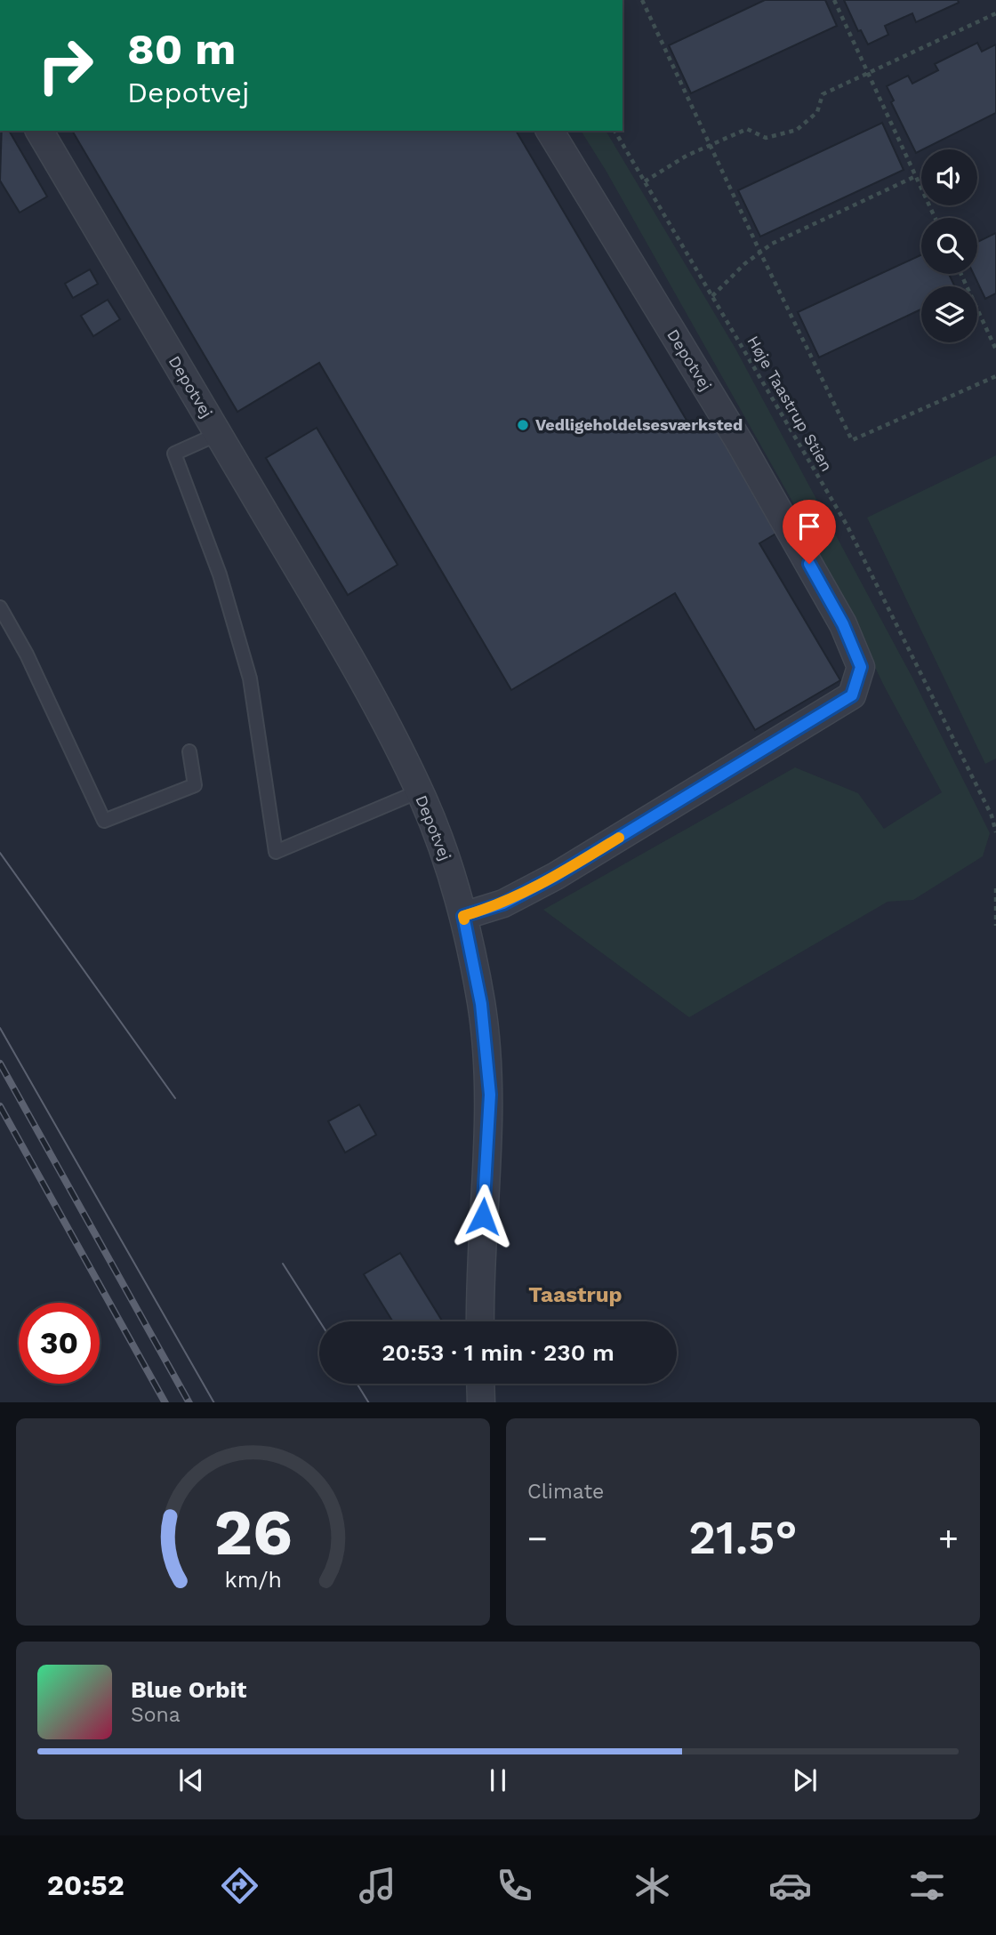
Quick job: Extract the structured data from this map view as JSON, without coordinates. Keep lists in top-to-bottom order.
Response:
{
  "streets": {
    "street": ["Depotvej"],
    "path": ["Høje Taastrup Stien"]
  },
  "districts": ["Taastrup"],
  "places": ["Vedligeholdelsesværksted"],
  "page": {
    "turn": ["80 m", "Depotvej"],
    "limit": "30",
    "trip": "20:53 · 1 min · 230 m",
    "tile": "Climate",
    "heat": ["−", "21.5°", "+"],
    "song": ["Blue Orbit", "Sona"],
    "tabs": "20:52",
    "gauge": ["26", "km/h"]
  }
}
